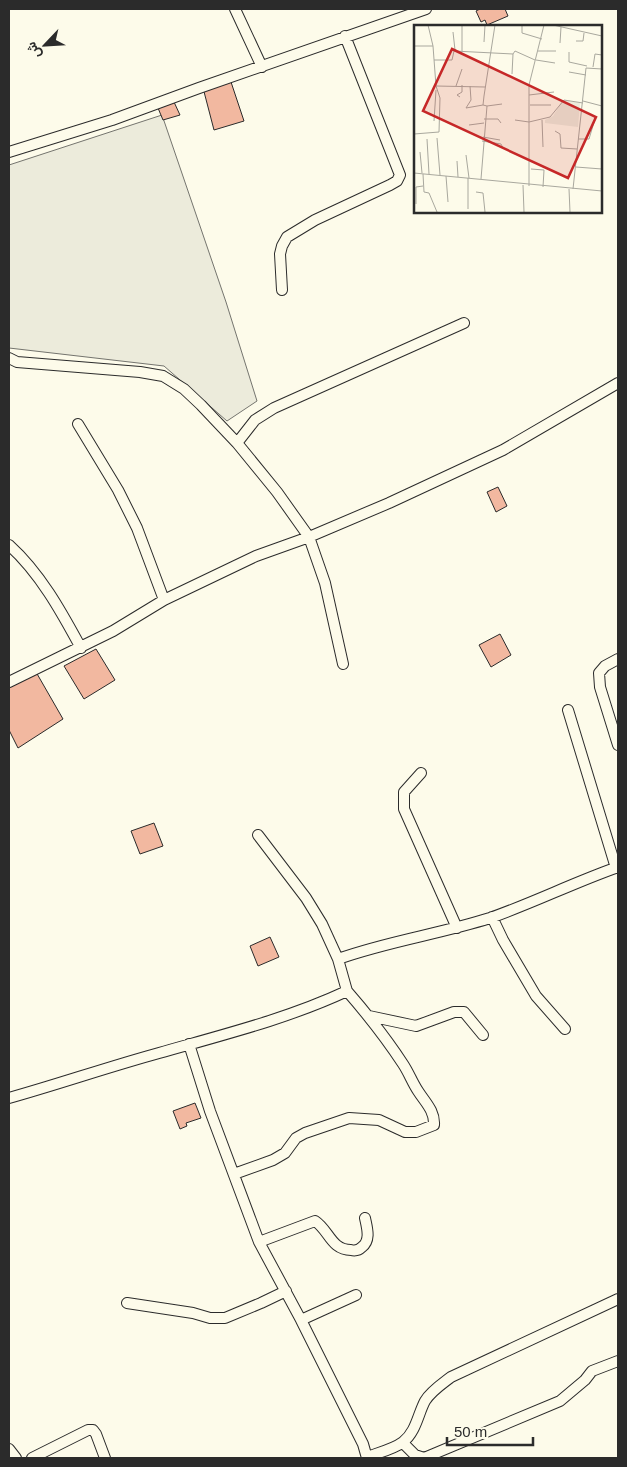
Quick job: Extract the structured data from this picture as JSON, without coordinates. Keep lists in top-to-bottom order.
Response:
{
  "scale_bar": "50 m",
  "north": "bottom left"
}
